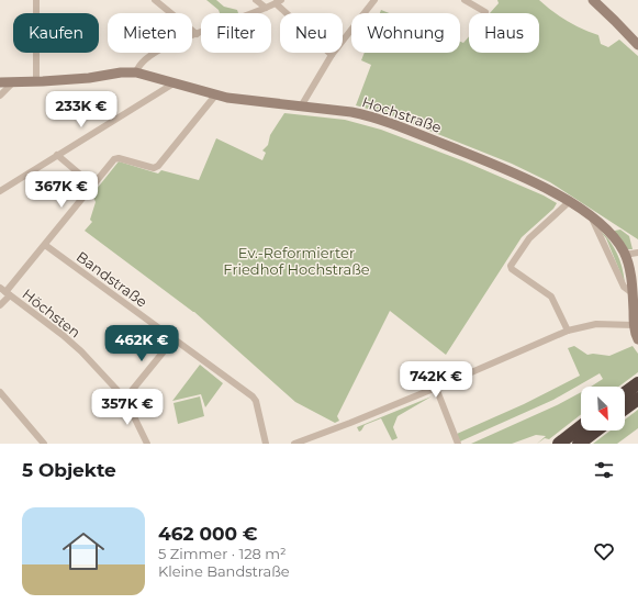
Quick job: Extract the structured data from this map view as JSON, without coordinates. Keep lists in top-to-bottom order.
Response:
{
  "streets": {
    "main road": ["Hochstraße"],
    "street": ["Bandstraße", "Höchsten"]
  },
  "parks": ["Ev.-Reformierter Friedhof Hochstraße"],
  "north": "bottom right",
  "page": {
    "chip": [
      "Kaufen",
      "Mieten",
      "Filter",
      "Neu",
      "Wohnung",
      "Haus"
    ],
    "price": [
      "233K €",
      "367K €",
      "462K €",
      "742K €",
      "357K €"
    ],
    "heading": "5 Objekte",
    "list": [
      {
        "name": "462 000 €",
        "note": "5 Zimmer · 128 m² · Kleine Bandstraße"
      }
    ]
  }
}
